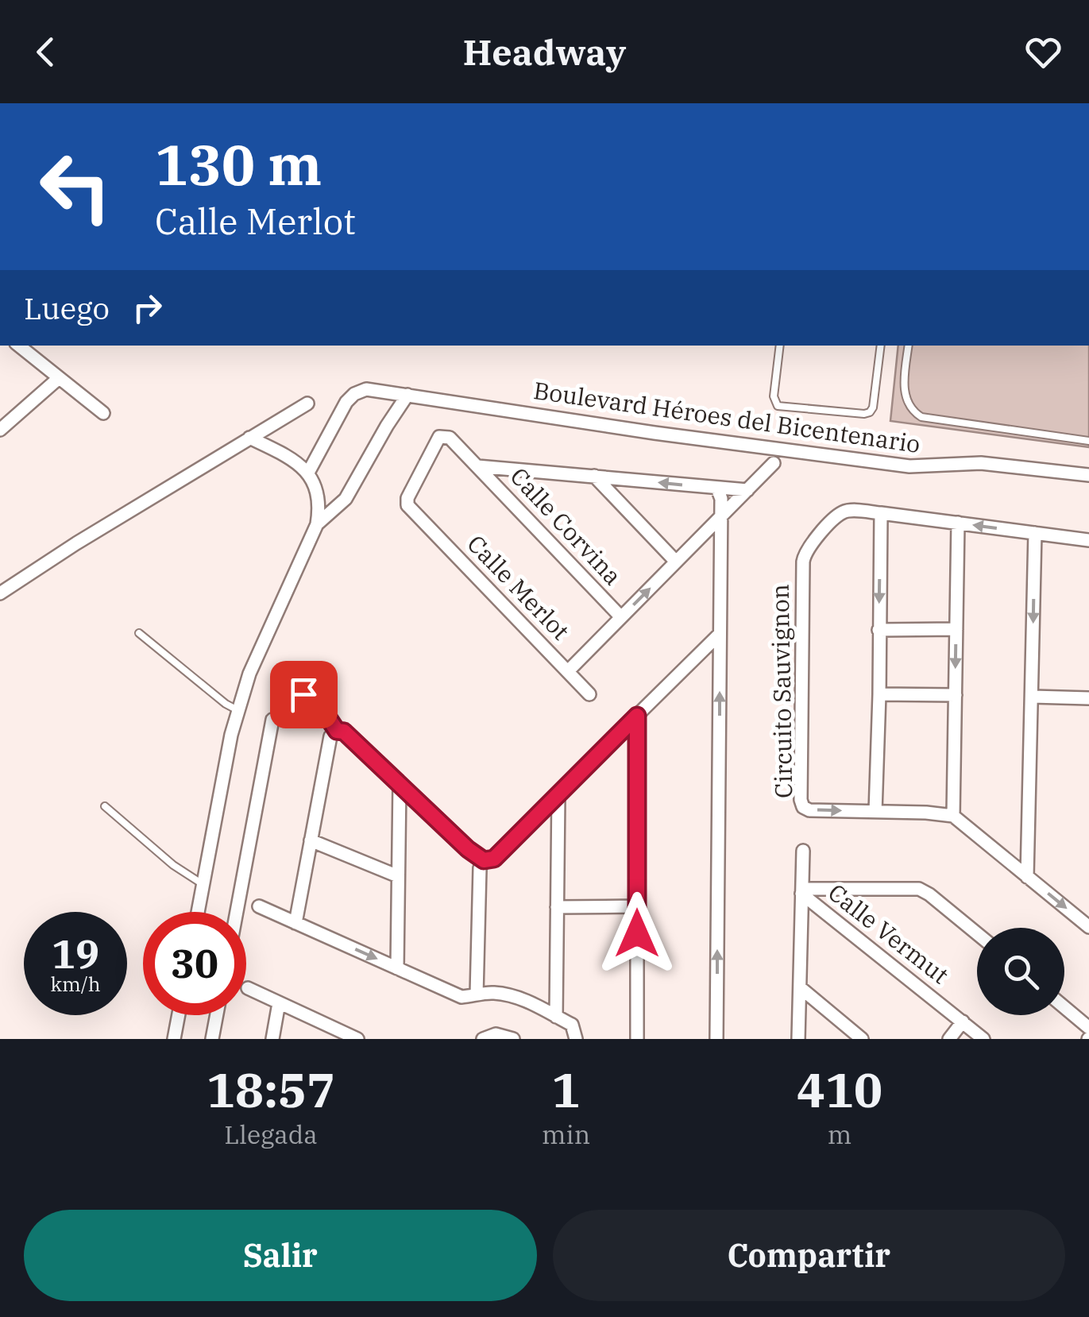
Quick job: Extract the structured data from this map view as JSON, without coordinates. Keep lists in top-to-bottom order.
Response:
{
  "streets": {
    "street": [
      "Boulevard Héroes del Bicentenario",
      "Calle Corvina",
      "Calle Merlot",
      "Circuito Sauvignon",
      "Calle Vermut"
    ]
  },
  "crossings": [
    ["Calle Corvina", "Calle Merlot"]
  ],
  "page": {
    "header": "Headway",
    "turn": ["130 m", "Calle Merlot"],
    "then": "Luego",
    "speed": "19 km/h",
    "limit": "30",
    "eta": [
      "18:57",
      "Llegada",
      "1",
      "min",
      "410",
      "m"
    ],
    "buttons": ["Salir", "Compartir"]
  }
}
